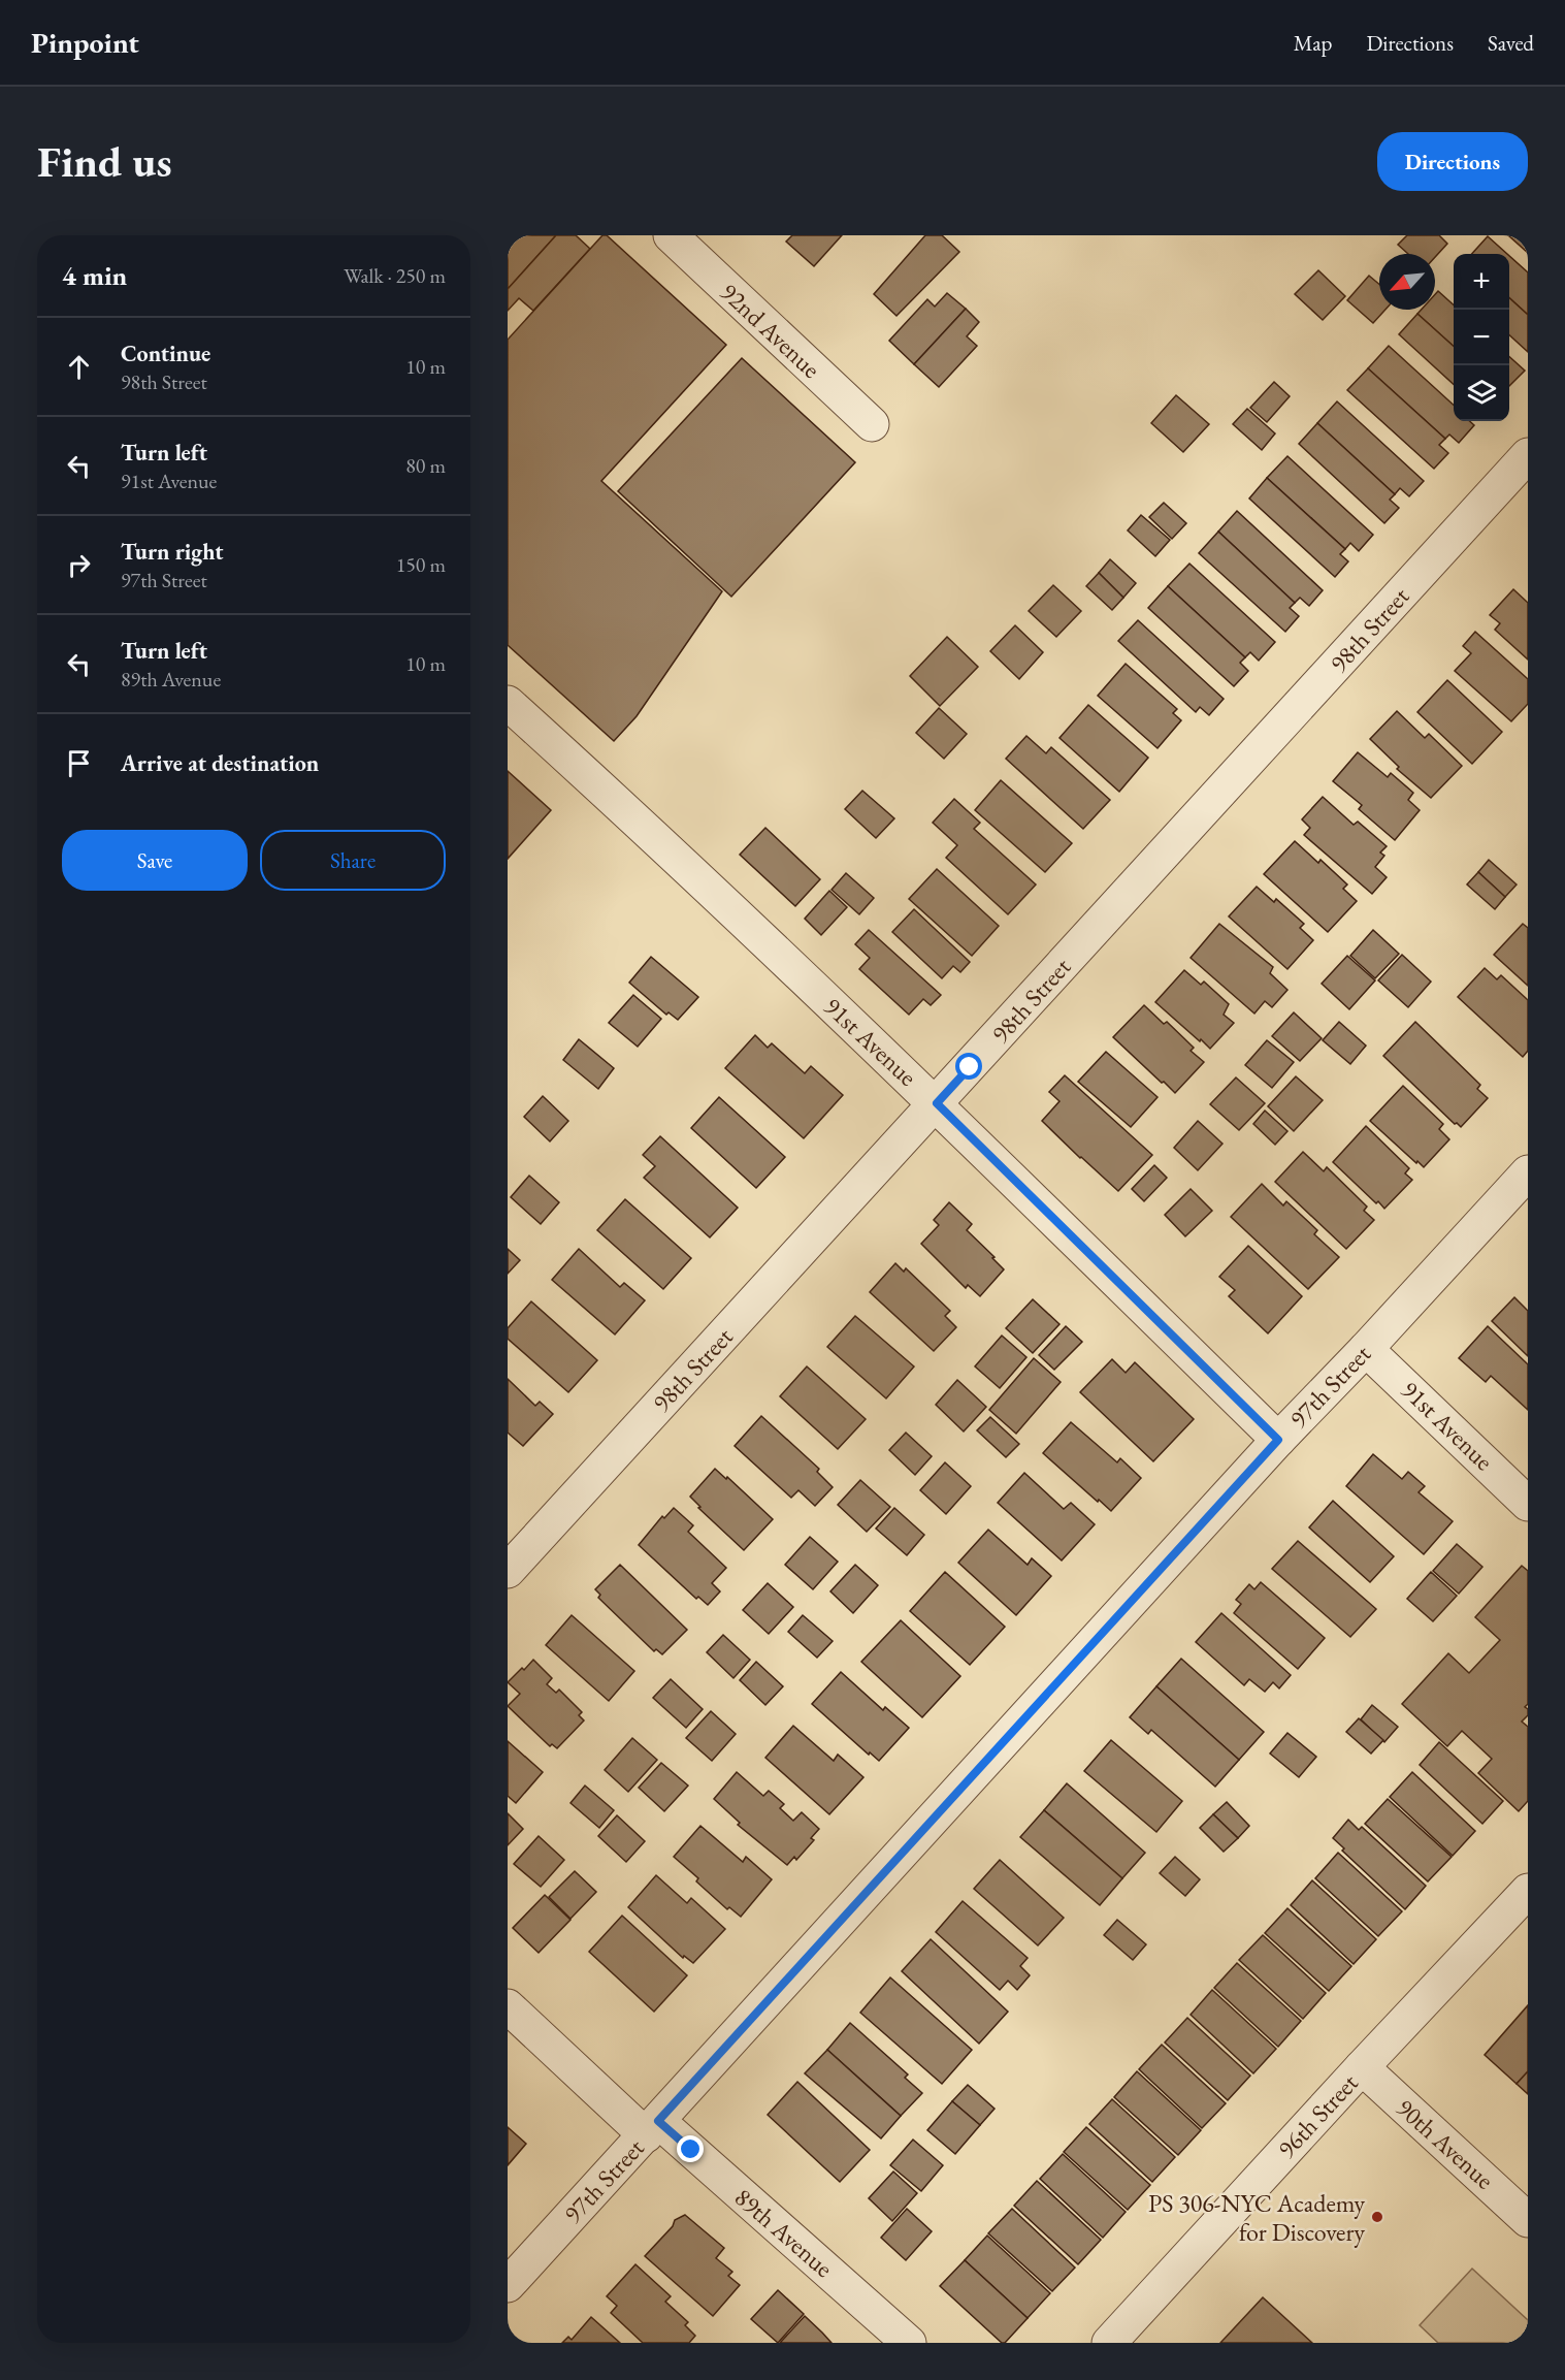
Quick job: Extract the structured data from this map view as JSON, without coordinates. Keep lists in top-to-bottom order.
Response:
{
  "streets": {
    "street": [
      "92nd Avenue",
      "98th Street",
      "91st Avenue",
      "97th Street",
      "96th Street",
      "90th Avenue",
      "89th Avenue"
    ]
  },
  "crossings": [
    ["98th Street", "91st Avenue"],
    ["91st Avenue", "97th Street"],
    ["97th Street", "89th Avenue"],
    ["96th Street", "90th Avenue"]
  ],
  "places": ["PS 306-NYC Academy for Discovery"],
  "north": "bottom left",
  "page": {
    "header": "Pinpoint",
    "nav": ["Map", "Directions", "Saved"],
    "buttons": [
      "Directions",
      ["Save", "Share"]
    ],
    "title": "Find us",
    "heading": ["4 min", "Walk · 250 m"],
    "map_buttons": ["+", "−"],
    "list": [
      ["Continue", "98th Street", "10 m"],
      ["Turn left", "91st Avenue", "80 m"],
      ["Turn right", "97th Street", "150 m"],
      ["Turn left", "89th Avenue", "10 m"],
      "Arrive at destination"
    ]
  }
}
